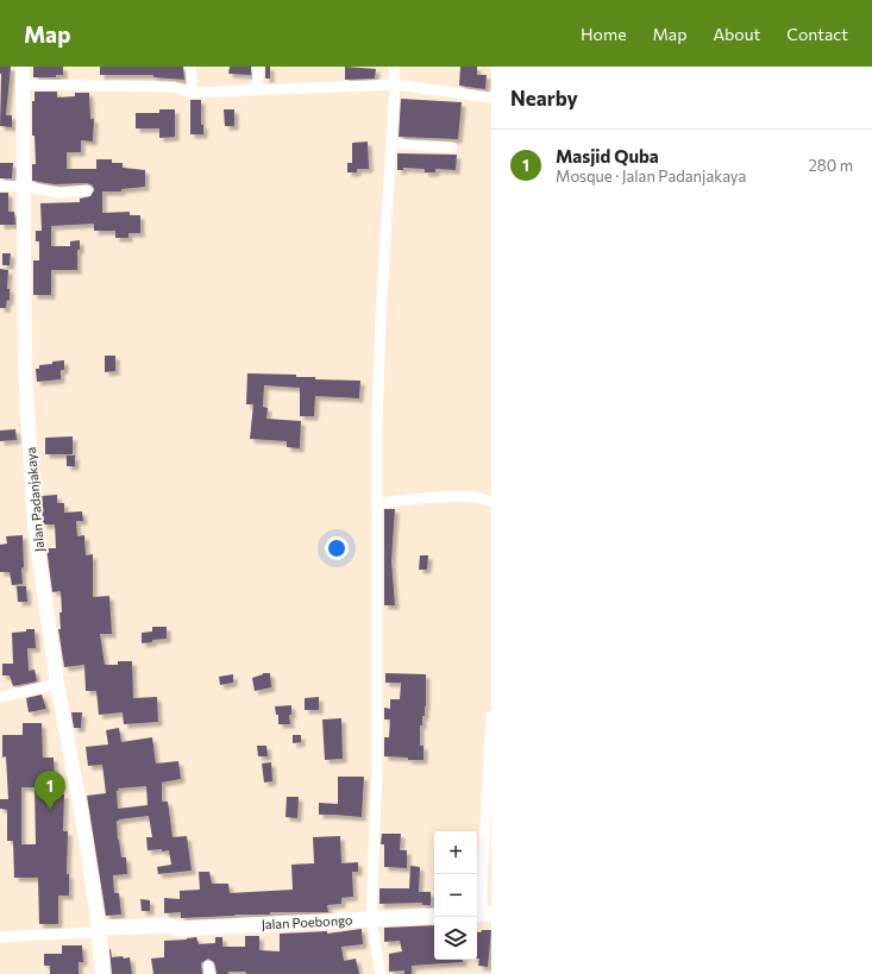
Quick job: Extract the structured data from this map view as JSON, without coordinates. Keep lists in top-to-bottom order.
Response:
{
  "streets": {
    "main road": ["Jalan Poebongo"],
    "street": ["Jalan Padanjakaya"]
  },
  "crossings": [
    ["Jalan Padanjakaya", "Jalan Poebongo"]
  ],
  "page": {
    "header": "Map",
    "nav": [
      "Home",
      "Map",
      "About",
      "Contact"
    ],
    "heading": "Nearby",
    "list": [
      {
        "mark": "1",
        "name": "Masjid Quba",
        "note": "Mosque · Jalan Padanjakaya",
        "value": "280 m"
      }
    ],
    "pins": "1",
    "map_buttons": ["+", "−"]
  }
}
